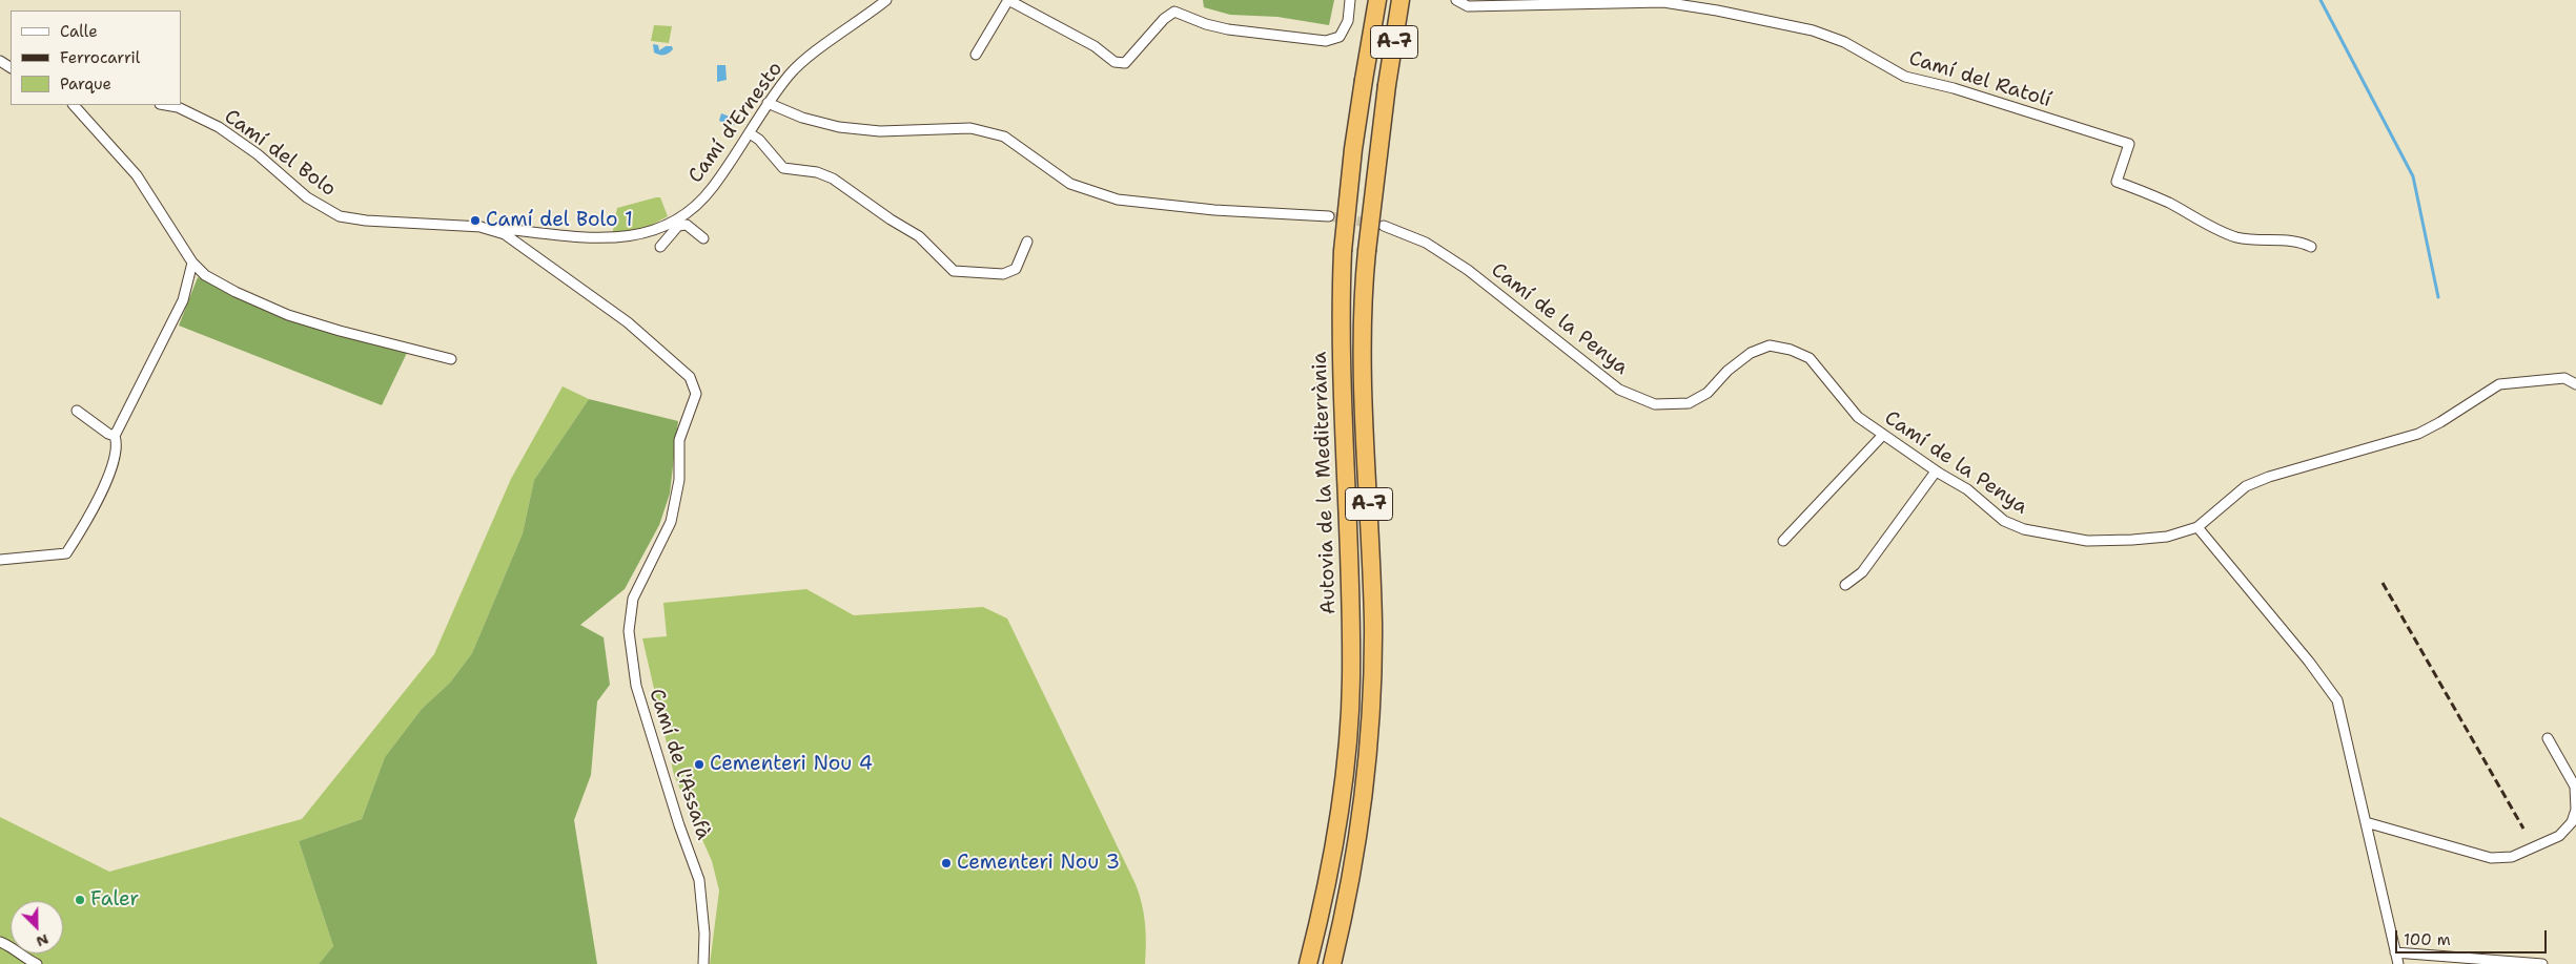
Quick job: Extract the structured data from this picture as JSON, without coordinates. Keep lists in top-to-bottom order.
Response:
{
  "streets": {
    "highway": ["A-7", "Autovia de la Mediterrània"],
    "street": [
      "Camí del Ratolí",
      "Camí d'Ernesto",
      "Camí del Bolo",
      "Camí de la Penya",
      "Camí de l'Assafà"
    ]
  },
  "crossings": [
    ["Camí d'Ernesto", "Camí del Bolo"],
    ["Camí d'Ernesto", "Camí de l'Assafà"],
    ["Camí del Bolo", "Camí de l'Assafà"]
  ],
  "places": [
    "Camí del Bolo 1",
    "Cementeri Nou 4",
    "Cementeri Nou 3",
    "Faler"
  ],
  "legend": ["Calle", "Ferrocarril", "Parque"],
  "scale_bar": "100 m",
  "north": "bottom right"
}
